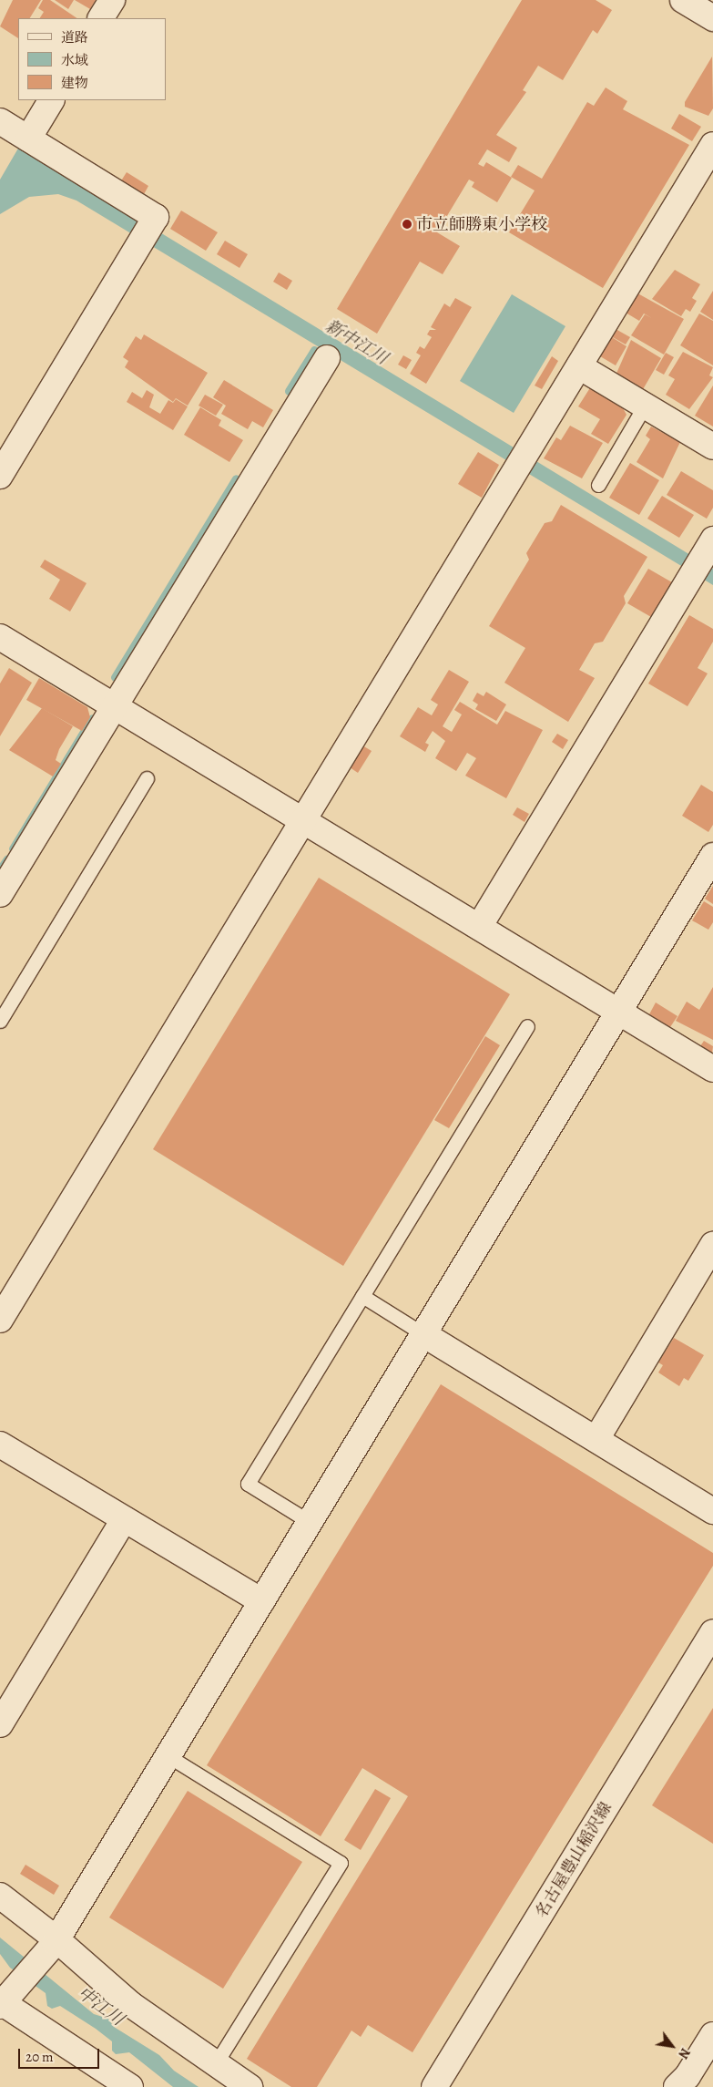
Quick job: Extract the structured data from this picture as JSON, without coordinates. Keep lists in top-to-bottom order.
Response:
{
  "streets": {
    "street": ["名古屋豊山稲沢線"]
  },
  "water": ["新中江川", "中江川"],
  "places": ["市立師勝東小学校"],
  "legend": ["道路", "水域", "建物"],
  "scale_bar": "20 m",
  "north": "bottom right"
}
